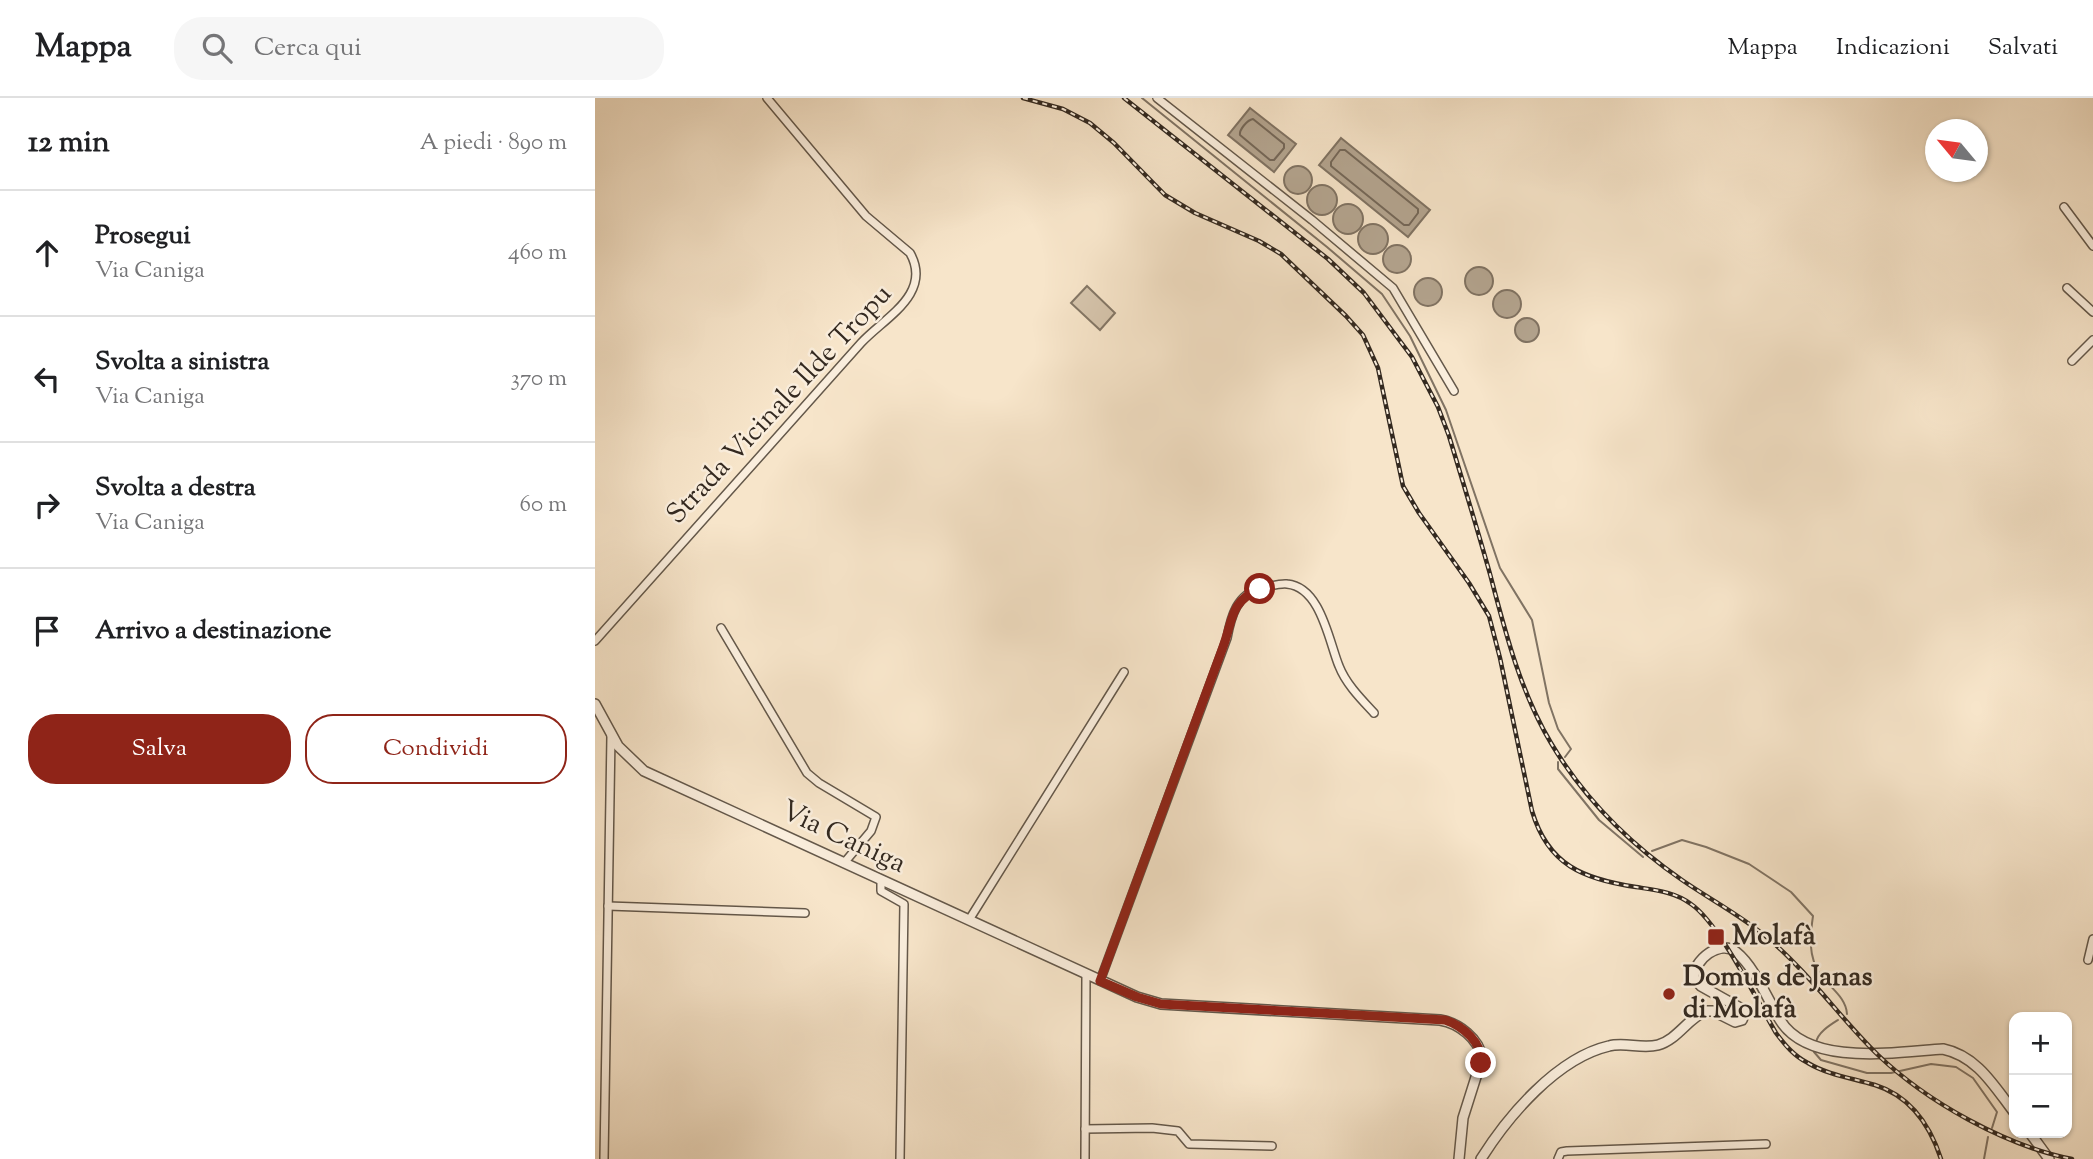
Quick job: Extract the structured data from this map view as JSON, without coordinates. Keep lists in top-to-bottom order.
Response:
{
  "streets": {
    "street": ["Strada Vicinale Ilde Tropu", "Via Caniga"]
  },
  "places": {
    "transit": ["Molafà"],
    "other": ["Domus de Janas di Molafà"]
  },
  "north": "top left",
  "page": {
    "header": "Mappa",
    "search": "Cerca qui",
    "nav": ["Mappa", "Indicazioni", "Salvati"],
    "heading": ["12 min", "A piedi · 890 m"],
    "list": [
      ["Prosegui", "Via Caniga", "460 m"],
      ["Svolta a sinistra", "Via Caniga", "370 m"],
      ["Svolta a destra", "Via Caniga", "60 m"],
      "Arrivo a destinazione"
    ],
    "buttons": ["Salva", "Condividi"],
    "map_buttons": ["+", "−"]
  }
}
